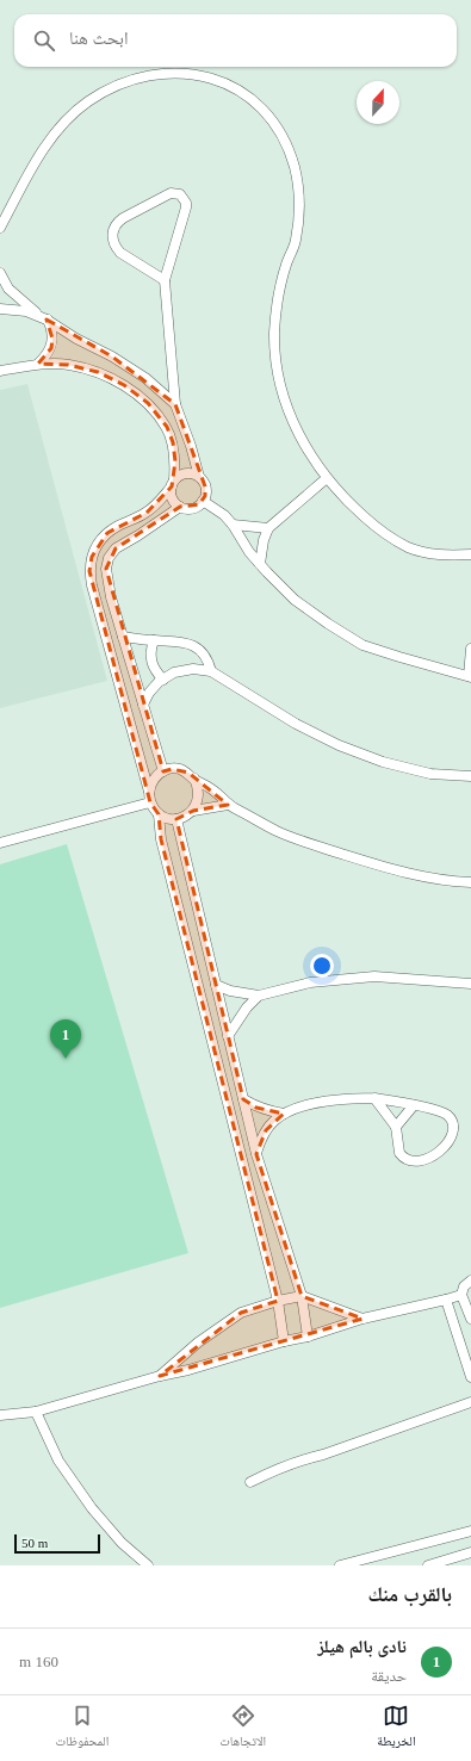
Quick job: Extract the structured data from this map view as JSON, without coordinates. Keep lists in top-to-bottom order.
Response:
{
  "scale_bar": "50 m",
  "north": "top",
  "page": {
    "search": "ابحث هنا",
    "pins": "1",
    "scale": "50 m",
    "heading": "بالقرب منك",
    "list": [
      {
        "mark": "1",
        "name": "نادى بالم هيلز",
        "note": "حديقة",
        "value": "160 m"
      }
    ],
    "nav": ["الخريطة", "الاتجاهات", "المحفوظات"]
  }
}
